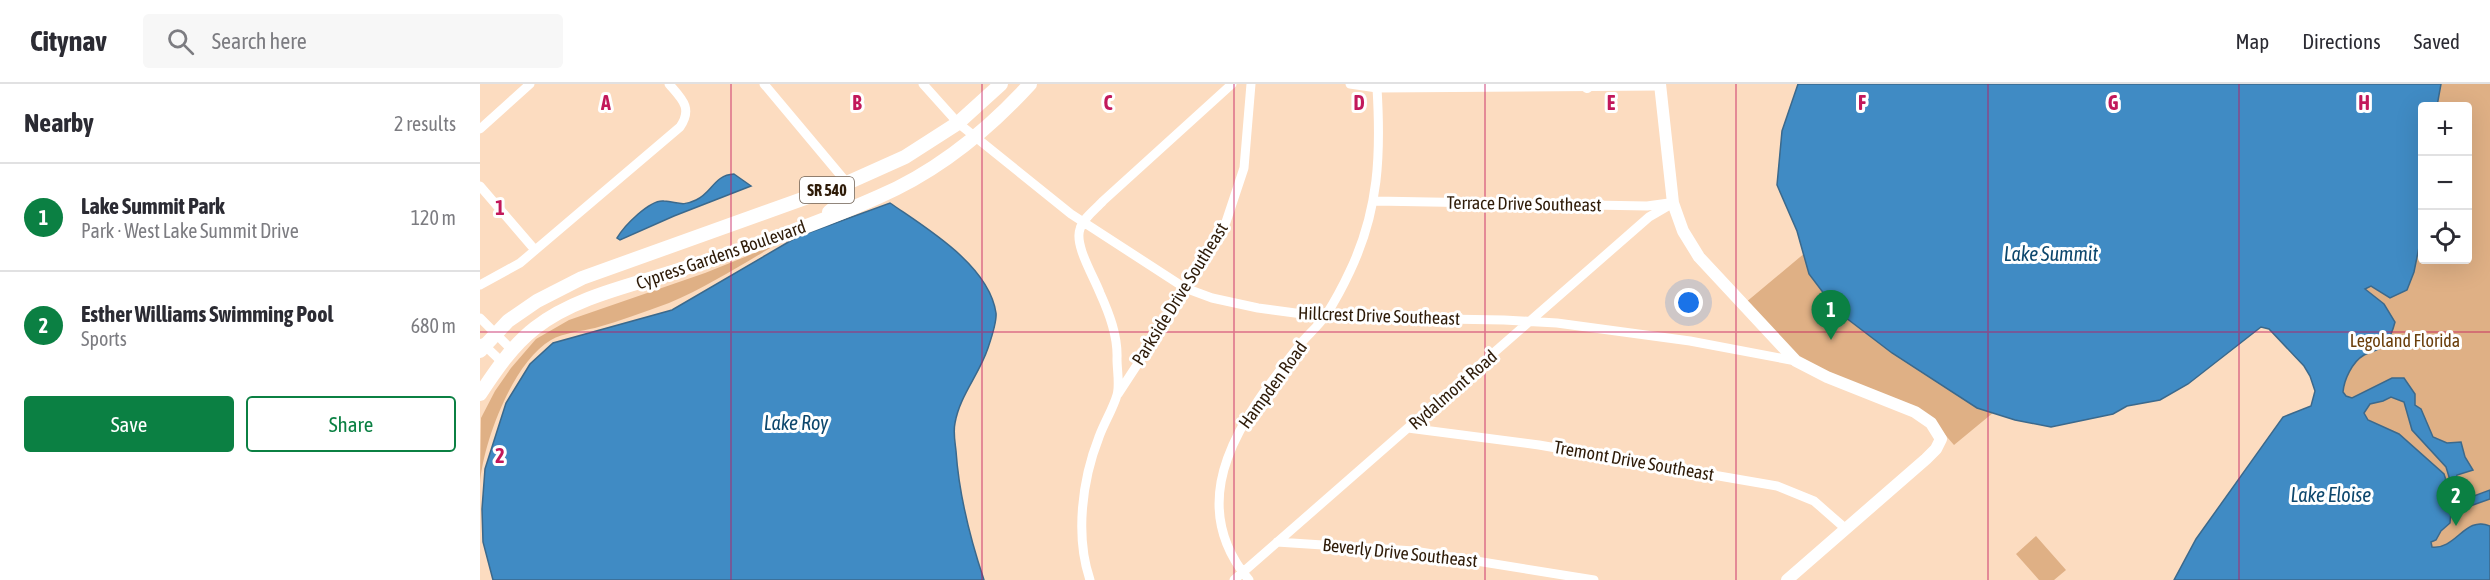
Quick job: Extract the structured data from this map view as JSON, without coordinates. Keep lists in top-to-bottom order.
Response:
{
  "streets": {
    "main road": ["SR 540", "Cypress Gardens Boulevard"],
    "street": [
      "Terrace Drive Southeast",
      "Parkside Drive Southeast",
      "Hillcrest Drive Southeast",
      "Hampden Road",
      "Rydalmont Road",
      "Tremont Drive Southeast",
      "Beverly Drive Southeast"
    ]
  },
  "crossings": [
    ["Terrace Drive Southeast", "Hampden Road"],
    ["Terrace Drive Southeast", "Rydalmont Road"],
    ["Cypress Gardens Boulevard", "Hillcrest Drive Southeast"],
    ["Parkside Drive Southeast", "Hillcrest Drive Southeast"],
    ["Hillcrest Drive Southeast", "Hampden Road"],
    ["Hillcrest Drive Southeast", "Rydalmont Road"],
    ["Hampden Road", "Rydalmont Road"],
    ["Rydalmont Road", "Tremont Drive Southeast"],
    ["Rydalmont Road", "Beverly Drive Southeast"]
  ],
  "water": ["Lake Summit", "Lake Roy", "Lake Eloise"],
  "parks": ["Legoland Florida"],
  "page": {
    "header": "Citynav",
    "search": "Search here",
    "nav": ["Map", "Directions", "Saved"],
    "heading": ["Nearby", "2 results"],
    "map_buttons": ["+", "−"],
    "list": [
      {
        "mark": "1",
        "name": "Lake Summit Park",
        "note": "Park · West Lake Summit Drive",
        "value": "120 m"
      },
      {
        "mark": "2",
        "name": "Esther Williams Swimming Pool",
        "note": "Sports",
        "value": "680 m"
      }
    ],
    "pins": ["1", "2"],
    "buttons": ["Save", "Share"]
  },
  "grid": {
    "columns": [
      "A",
      "B",
      "C",
      "D",
      "E",
      "F",
      "G",
      "H"
    ],
    "rows": ["1", "2"]
  }
}
